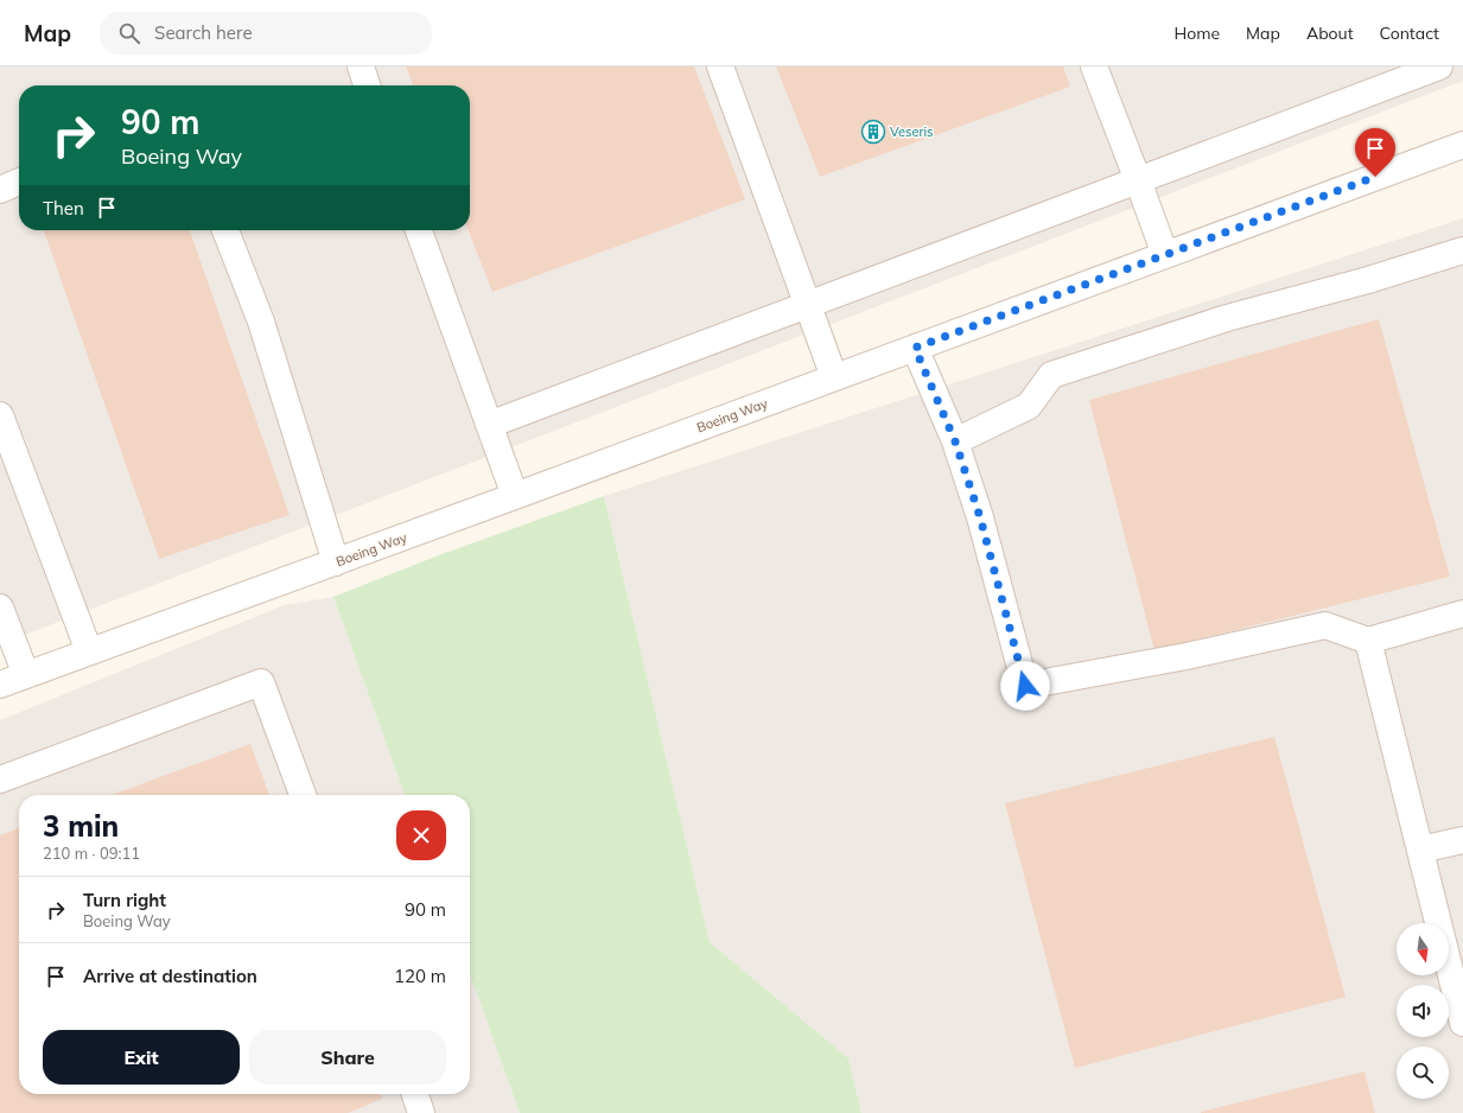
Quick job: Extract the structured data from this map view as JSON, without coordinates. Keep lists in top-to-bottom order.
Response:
{
  "streets": {
    "street": ["Boeing Way"]
  },
  "places": {
    "building": ["Veseris"]
  },
  "north": "bottom",
  "page": {
    "header": "Map",
    "search": "Search here",
    "nav": [
      "Home",
      "Map",
      "About",
      "Contact"
    ],
    "turn": ["90 m", "Boeing Way"],
    "then": "Then",
    "heading": ["3 min", "210 m · 09:11"],
    "list": [
      {
        "name": "Turn right",
        "note": "Boeing Way",
        "value": "90 m"
      },
      {
        "name": "Arrive at destination",
        "value": "120 m"
      }
    ],
    "buttons": ["Exit", "Share"]
  }
}
